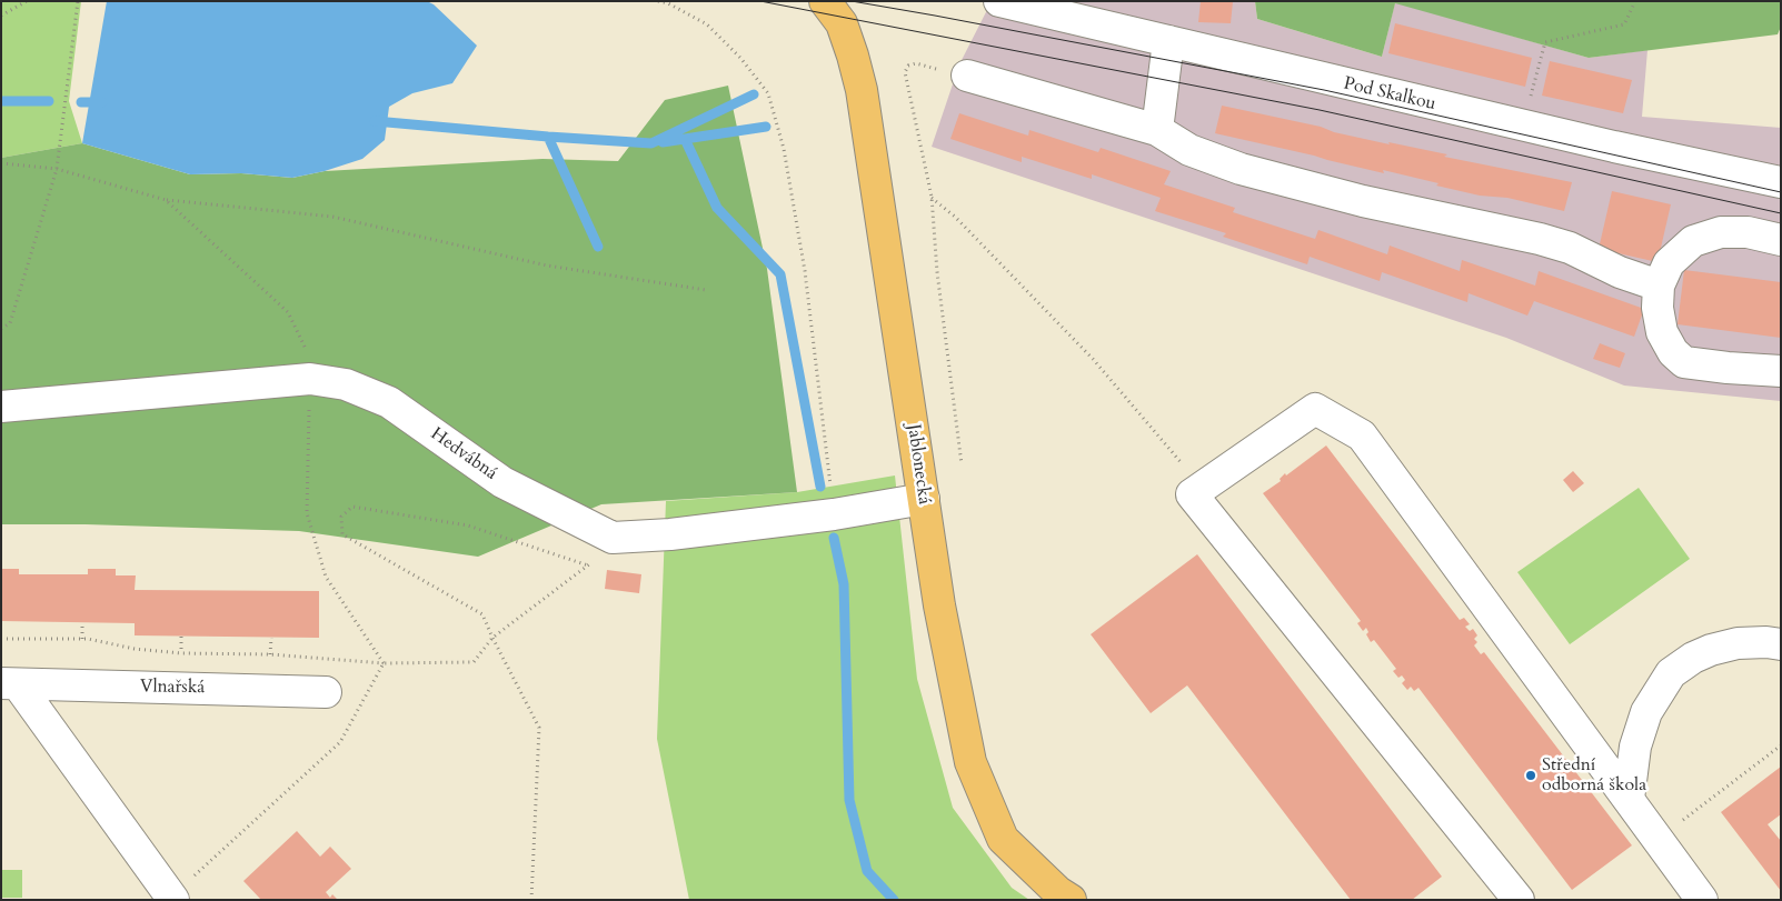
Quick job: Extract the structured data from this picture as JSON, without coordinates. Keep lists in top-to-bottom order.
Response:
{
  "streets": {
    "main road": ["Jablonecká"],
    "street": ["Pod Skalkou", "Hedvábná", "Vlnařská"]
  },
  "crossings": [
    ["Hedvábná", "Jablonecká"]
  ],
  "places": ["Střední odborná škola"]
}
